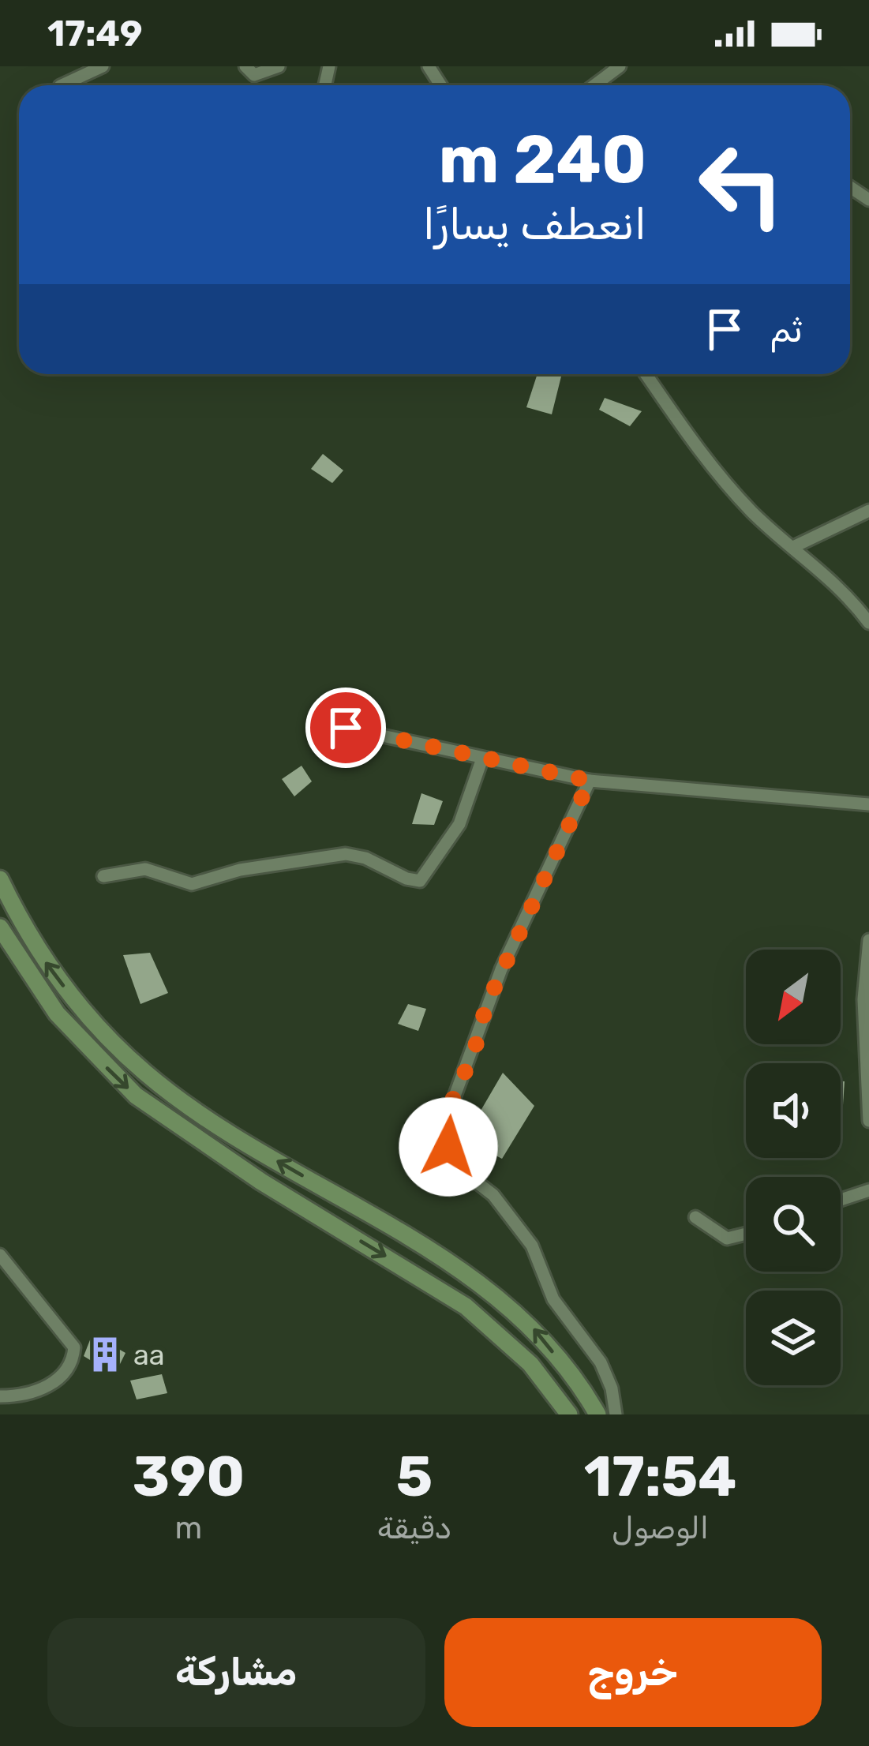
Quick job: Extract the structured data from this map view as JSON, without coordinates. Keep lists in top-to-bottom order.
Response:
{
  "places": {
    "building": ["aa"]
  },
  "north": "bottom left",
  "page": {
    "status": "17:49",
    "turn": ["240 m", "انعطف يسارًا"],
    "then": "ثم",
    "eta": [
      "17:54",
      "الوصول",
      "5",
      "دقيقة",
      "390",
      "m"
    ],
    "buttons": ["خروج", "مشاركة"]
  }
}
